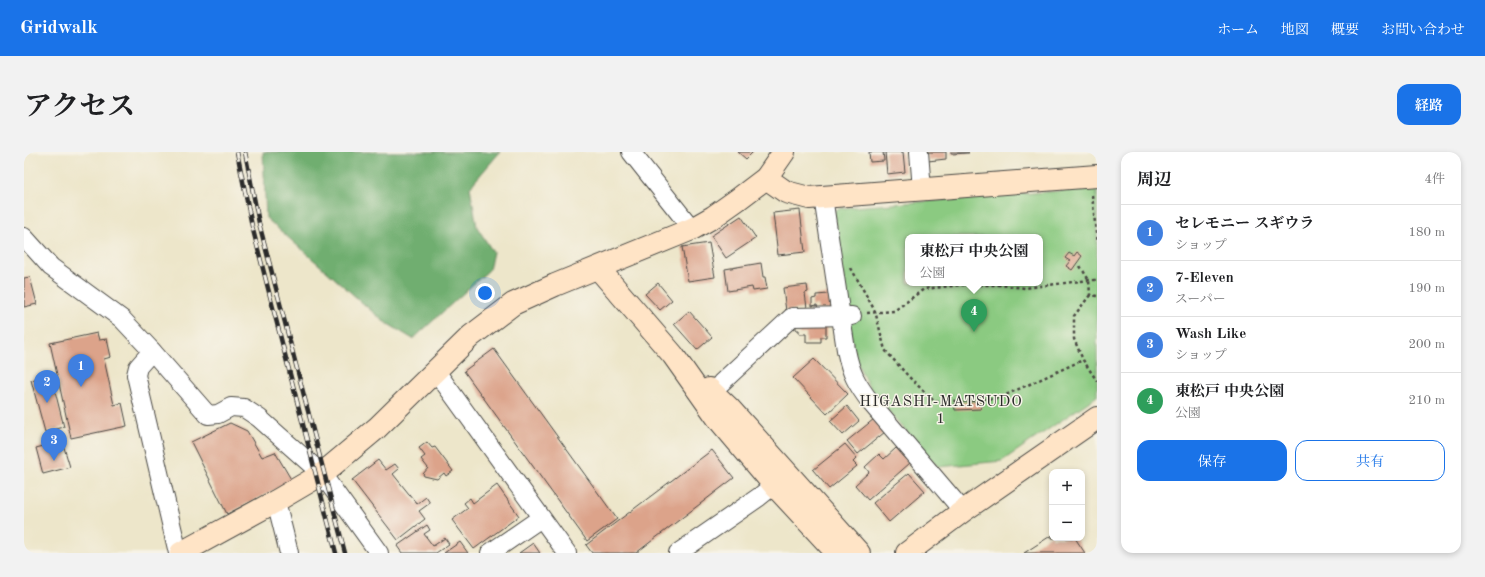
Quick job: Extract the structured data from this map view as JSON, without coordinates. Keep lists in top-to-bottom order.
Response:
{
  "districts": ["HIGASHI-MATSUDO 1"],
  "page": {
    "header": "Gridwalk",
    "nav": [
      "ホーム",
      "地図",
      "概要",
      "お問い合わせ"
    ],
    "title": "アクセス",
    "buttons": [
      "経路",
      ["保存", "共有"]
    ],
    "heading": ["周辺", "4件"],
    "list": [
      {
        "mark": "1",
        "name": "セレモニー スギウラ",
        "note": "ショップ",
        "value": "180 m"
      },
      {
        "mark": "2",
        "name": "7-Eleven",
        "note": "スーパー",
        "value": "190 m"
      },
      {
        "mark": "3",
        "name": "Wash Like",
        "note": "ショップ",
        "value": "200 m"
      },
      {
        "mark": "4",
        "name": "東松戸 中央公園",
        "note": "公園",
        "value": "210 m"
      }
    ],
    "popup": ["東松戸 中央公園", "公園"],
    "pins": [
      "4",
      "1",
      "2",
      "3"
    ],
    "map_buttons": ["+", "−"]
  }
}
